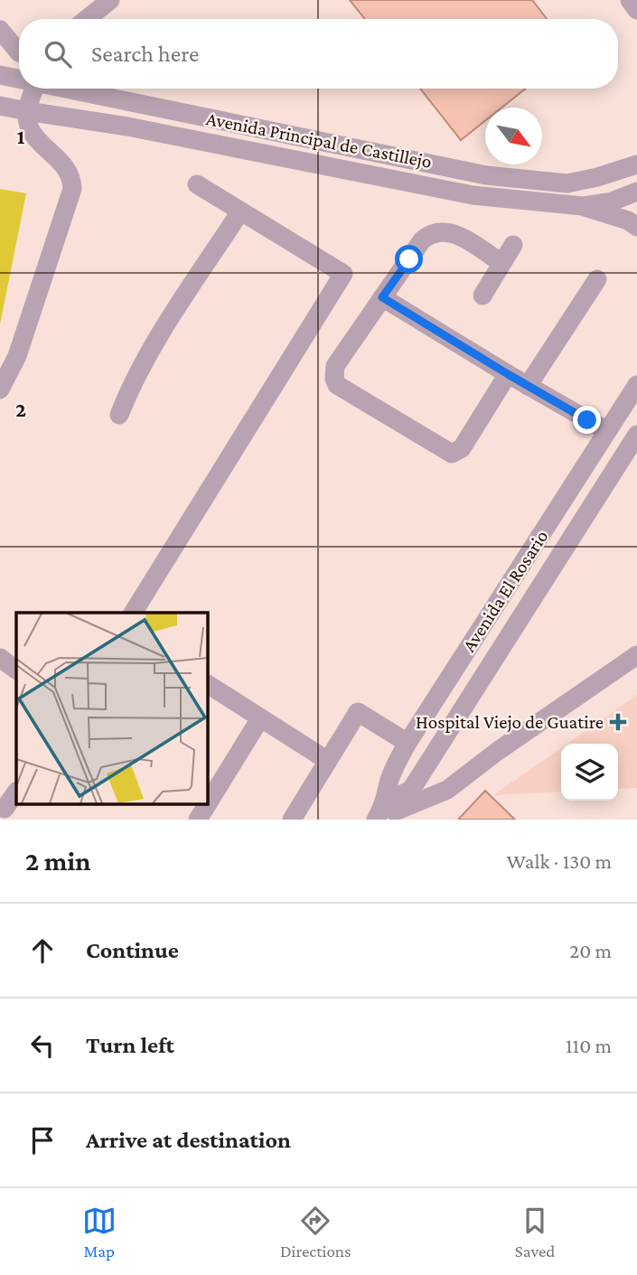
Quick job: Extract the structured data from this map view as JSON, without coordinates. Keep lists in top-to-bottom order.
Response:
{
  "streets": {
    "street": ["Avenida Principal de Castillejo", "Avenida El Rosario"]
  },
  "places": {
    "health": ["Hospital Viejo de Guatire"]
  },
  "north": "bottom right",
  "page": {
    "search": "Search here",
    "heading": ["2 min", "Walk · 130 m"],
    "list": [
      ["Continue", "20 m"],
      ["Turn left", "110 m"],
      "Arrive at destination"
    ],
    "nav": ["Map", "Directions", "Saved"]
  },
  "grid": {
    "rows": ["1", "2"]
  }
}
